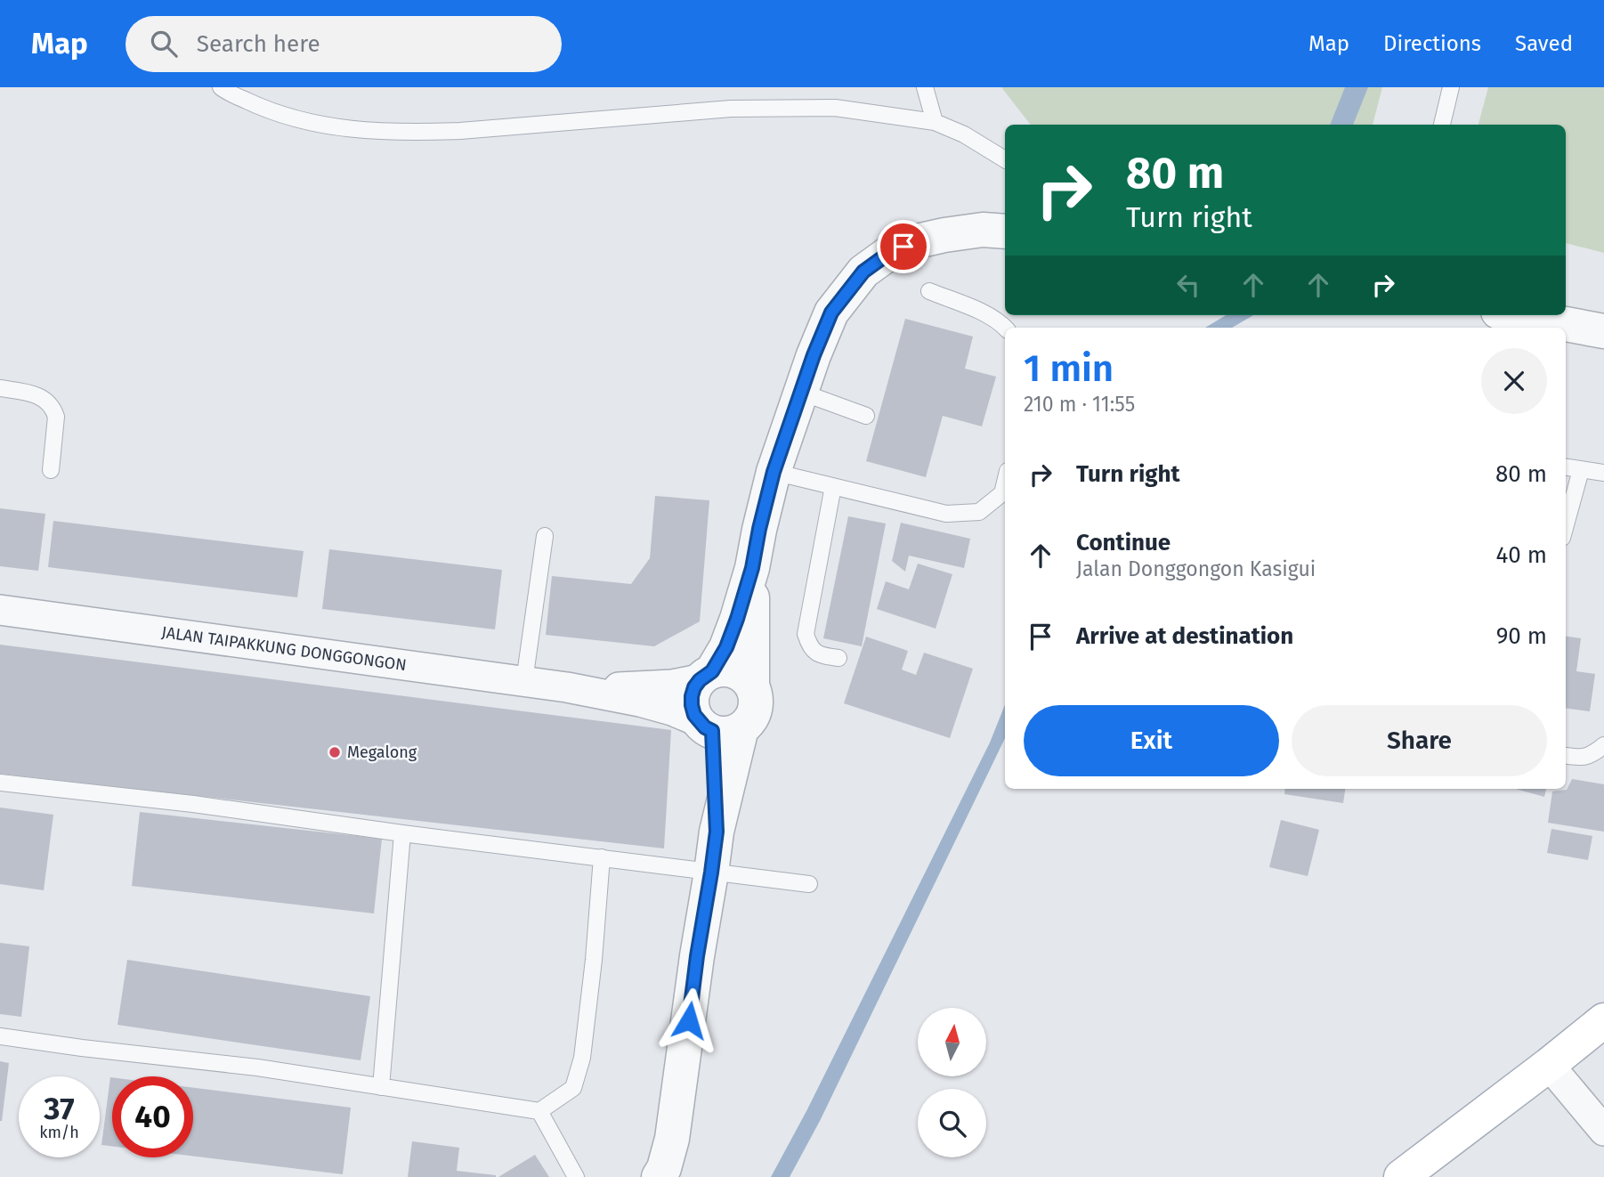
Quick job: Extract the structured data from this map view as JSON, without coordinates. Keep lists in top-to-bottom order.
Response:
{
  "streets": {
    "street": ["JALAN TAIPAKKUNG DONGGONGON"]
  },
  "places": ["Megalong"],
  "north": "top",
  "page": {
    "header": "Map",
    "search": "Search here",
    "nav": ["Map", "Directions", "Saved"],
    "turn": ["80 m", "Turn right"],
    "heading": ["1 min", "210 m · 11:55"],
    "list": [
      {
        "name": "Turn right",
        "value": "80 m"
      },
      {
        "name": "Continue",
        "note": "Jalan Donggongon Kasigui",
        "value": "40 m"
      },
      {
        "name": "Arrive at destination",
        "value": "90 m"
      }
    ],
    "buttons": ["Exit", "Share"],
    "speed": "37 km/h",
    "limit": "40"
  }
}
